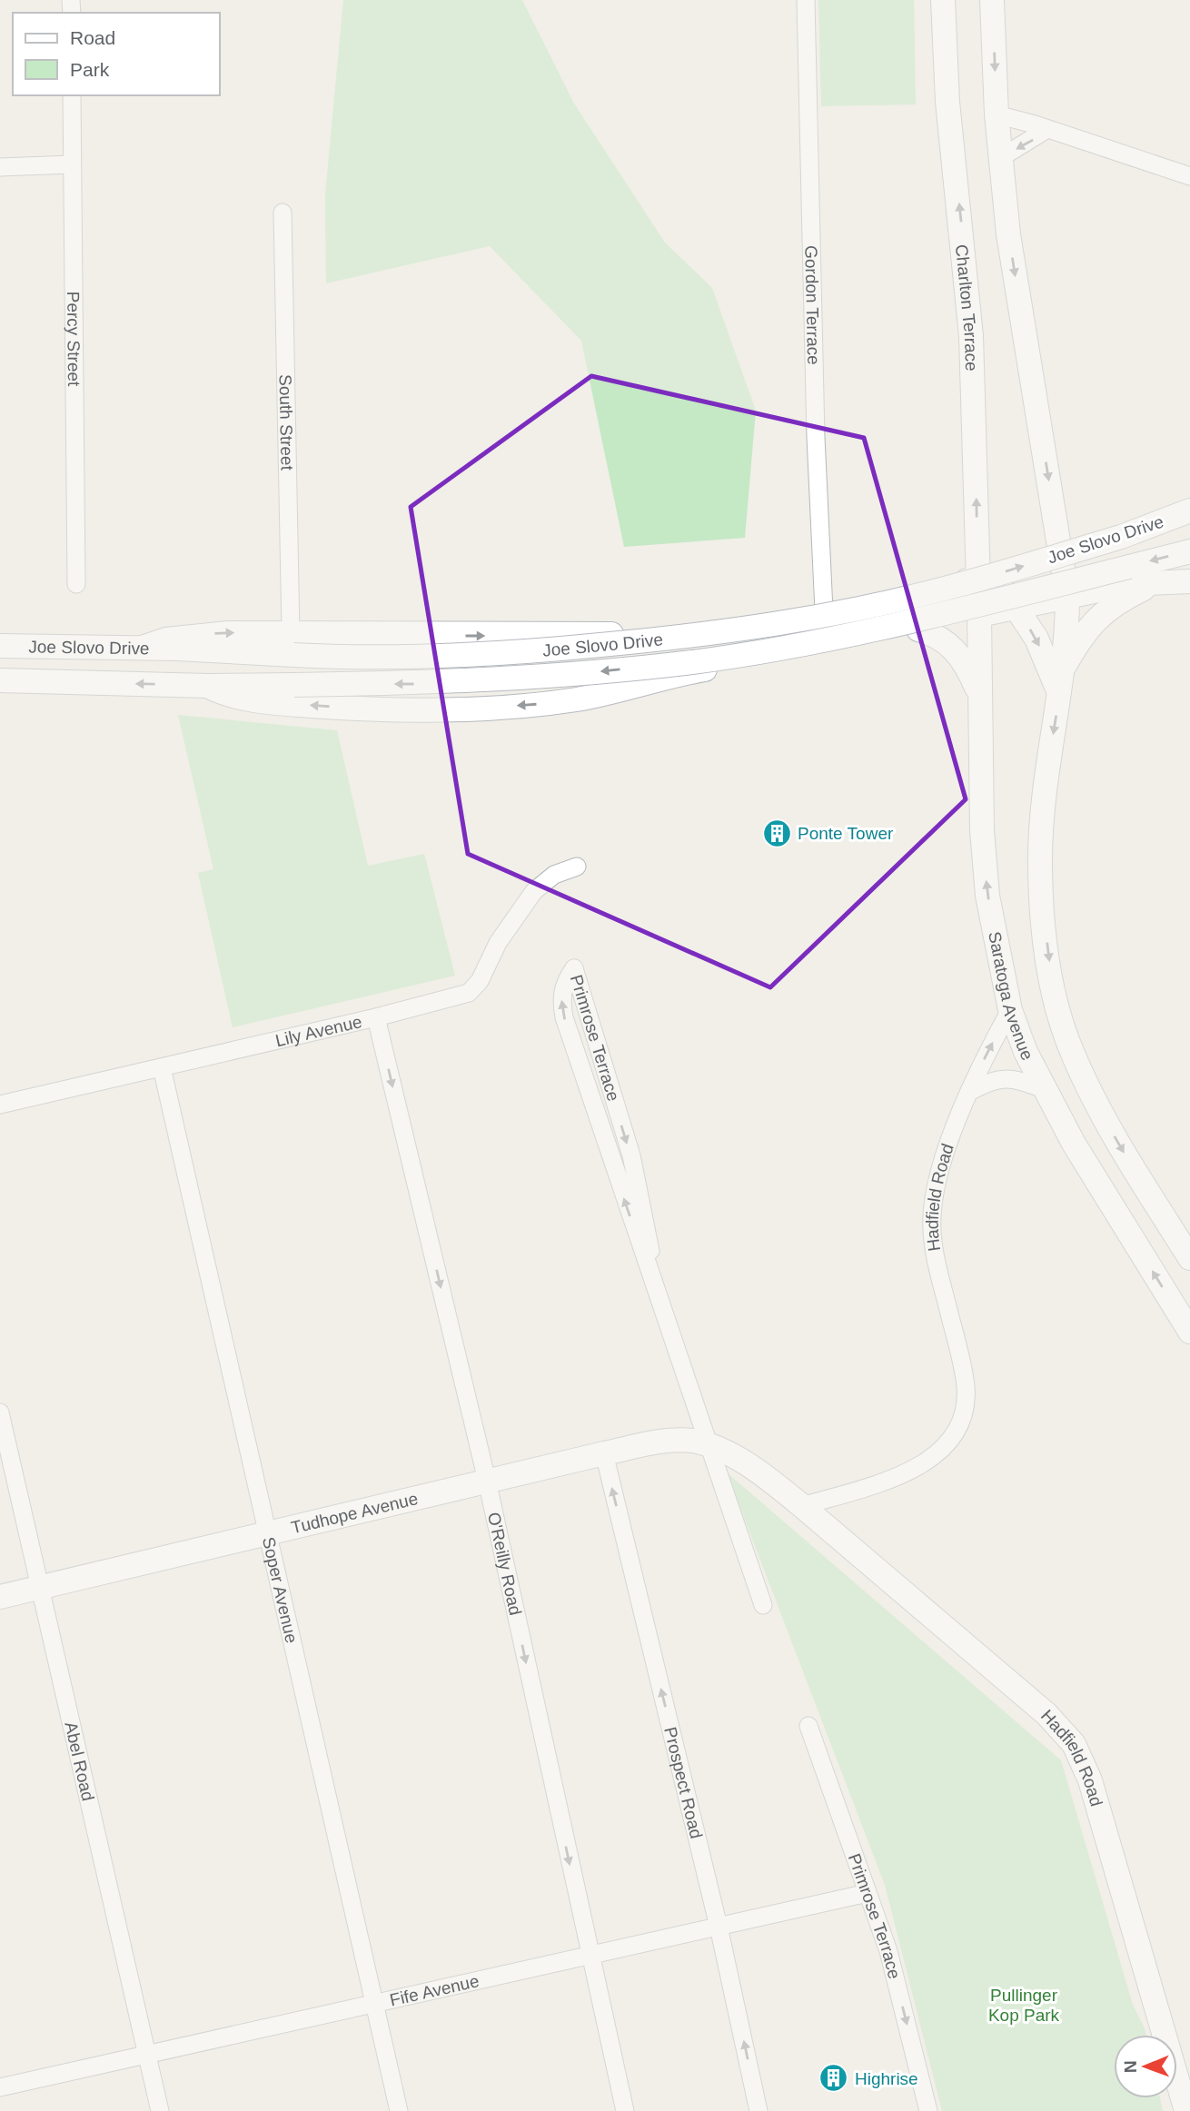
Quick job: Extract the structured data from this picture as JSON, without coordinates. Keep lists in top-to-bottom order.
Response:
{
  "streets": {
    "main road": [
      "Charlton Terrace",
      "Joe Slovo Drive",
      "Saratoga Avenue",
      "Hadfield Road",
      "Tudhope Avenue"
    ],
    "street": [
      "Gordon Terrace",
      "Percy Street",
      "South Street",
      "Lily Avenue",
      "Primrose Terrace",
      "O'Reilly Road",
      "Soper Avenue",
      "Abel Road",
      "Prospect Road",
      "Fife Avenue"
    ]
  },
  "crossings": [
    ["Charlton Terrace", "Saratoga Avenue"],
    ["South Street", "Joe Slovo Drive"],
    ["Saratoga Avenue", "Hadfield Road"],
    ["Lily Avenue", "O'Reilly Road"],
    ["Lily Avenue", "Soper Avenue"],
    ["Primrose Terrace", "Hadfield Road"],
    ["Primrose Terrace", "Tudhope Avenue"],
    ["Primrose Terrace", "Fife Avenue"],
    ["Hadfield Road", "Tudhope Avenue"],
    ["Tudhope Avenue", "O'Reilly Road"],
    ["Tudhope Avenue", "Soper Avenue"],
    ["Tudhope Avenue", "Abel Road"],
    ["Tudhope Avenue", "Prospect Road"],
    ["O'Reilly Road", "Fife Avenue"],
    ["Soper Avenue", "Fife Avenue"],
    ["Abel Road", "Fife Avenue"],
    ["Prospect Road", "Fife Avenue"]
  ],
  "one_way": ["O'Reilly Road", "Prospect Road"],
  "parks": ["Pullinger Kop Park"],
  "places": {
    "building": ["Ponte Tower", "Highrise"]
  },
  "legend": ["Road", "Park"],
  "north": "left"
}
